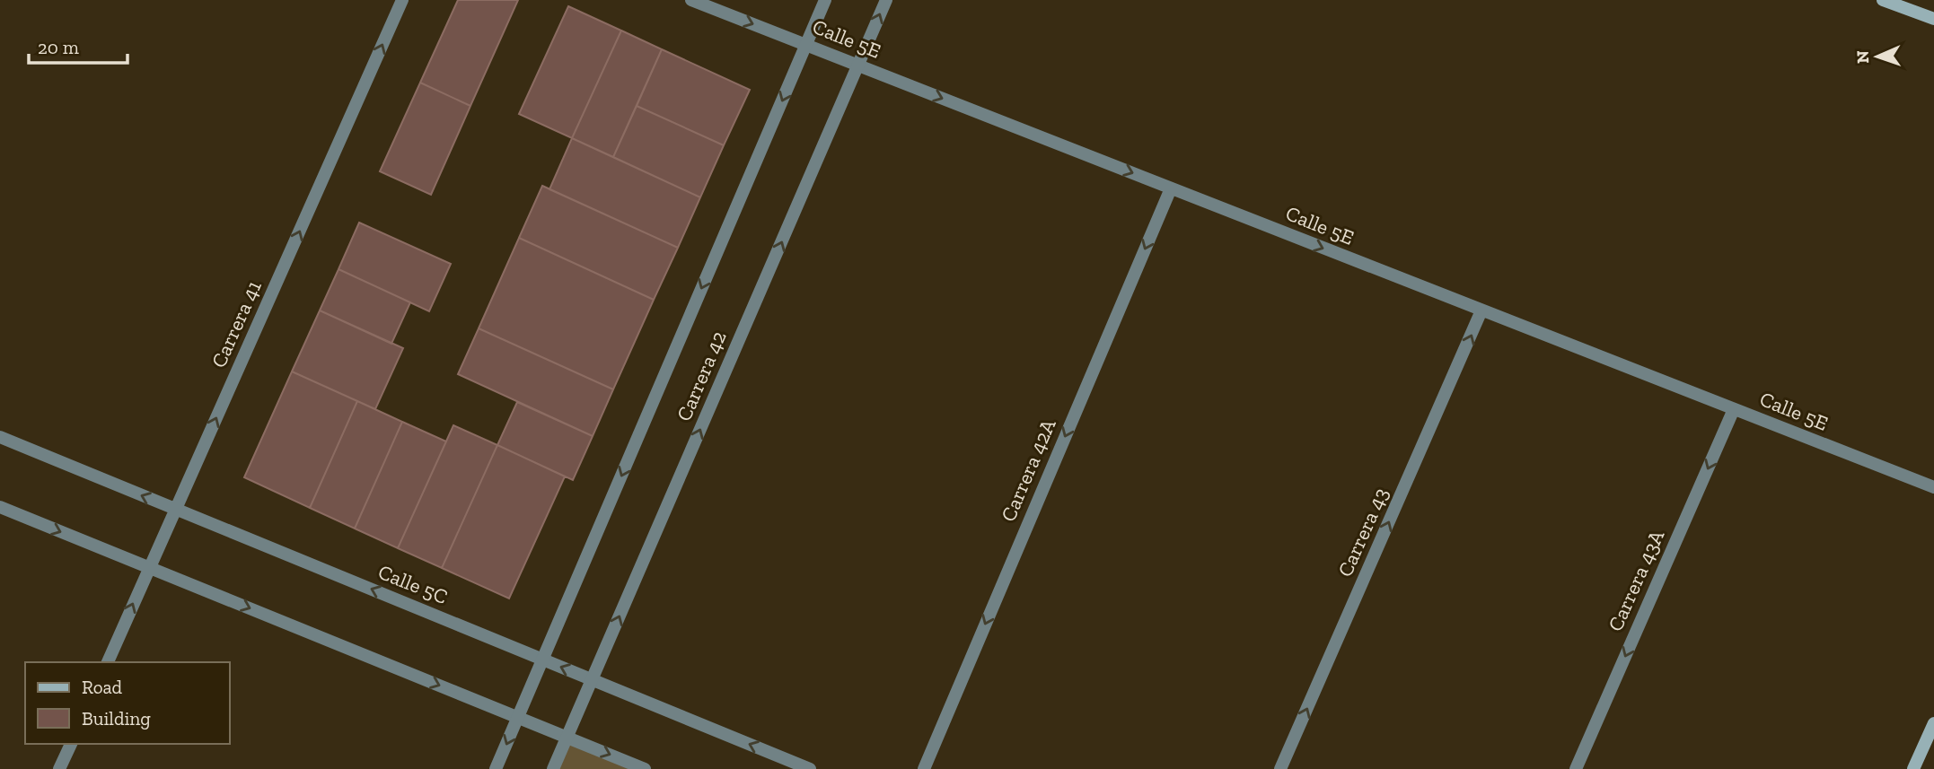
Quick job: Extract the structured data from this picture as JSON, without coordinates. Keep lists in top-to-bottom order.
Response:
{
  "streets": {
    "street": [
      "Calle 5E",
      "Carrera 41",
      "Carrera 42",
      "Carrera 42A",
      "Carrera 43",
      "Carrera 43A",
      "Calle 5C"
    ]
  },
  "crossings": [
    ["Calle 5E", "Carrera 42"],
    ["Calle 5E", "Carrera 42A"],
    ["Calle 5E", "Carrera 43"],
    ["Calle 5E", "Carrera 43A"],
    ["Carrera 41", "Calle 5C"],
    ["Carrera 42", "Calle 5C"]
  ],
  "one_way": [
    "Calle 5E",
    "Carrera 41",
    "Carrera 42A",
    "Carrera 43",
    "Carrera 43A"
  ],
  "legend": ["Road", "Building"],
  "scale_bar": "20 m",
  "north": "left"
}
